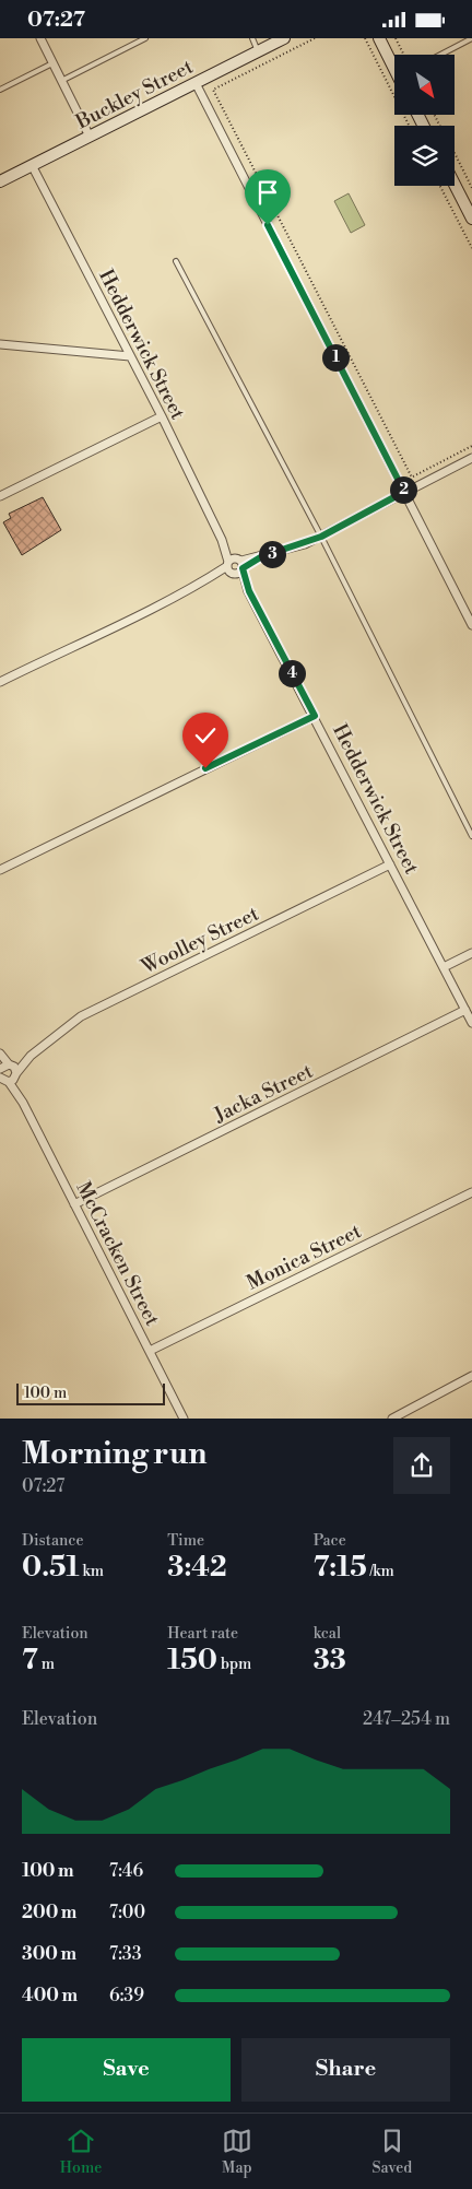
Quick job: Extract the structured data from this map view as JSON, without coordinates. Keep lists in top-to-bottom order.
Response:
{
  "streets": {
    "main road": ["Buckley Street"],
    "street": [
      "Hedderwick Street",
      "Woolley Street",
      "Jacka Street",
      "McCracken Street",
      "Monica Street"
    ]
  },
  "crossings": [
    ["Buckley Street", "Hedderwick Street"],
    ["Hedderwick Street", "Woolley Street"],
    ["Hedderwick Street", "Jacka Street"],
    ["Woolley Street", "McCracken Street"],
    ["Jacka Street", "McCracken Street"],
    ["McCracken Street", "Monica Street"]
  ],
  "scale_bar": "100 m",
  "north": "bottom right",
  "page": {
    "status": "07:27",
    "pins": [
      "1",
      "2",
      "3",
      "4"
    ],
    "scale": "100 m",
    "heading": ["Morning run", "07:27"],
    "stats": [
      ["Distance", "0.51 km"],
      ["Time", "3:42"],
      ["Pace", "7:15 /km"],
      ["Elevation", "7 m"],
      ["Heart rate", "150 bpm"],
      ["kcal", "33"]
    ],
    "chart": ["Elevation", "247–254 m"],
    "list": [
      {
        "name": "100 m",
        "note": "7:46"
      },
      {
        "name": "200 m",
        "note": "7:00"
      },
      {
        "name": "300 m",
        "note": "7:33"
      },
      {
        "name": "400 m",
        "note": "6:39"
      }
    ],
    "buttons": ["Save", "Share"],
    "tabs": ["Home", "Map", "Saved"]
  }
}
